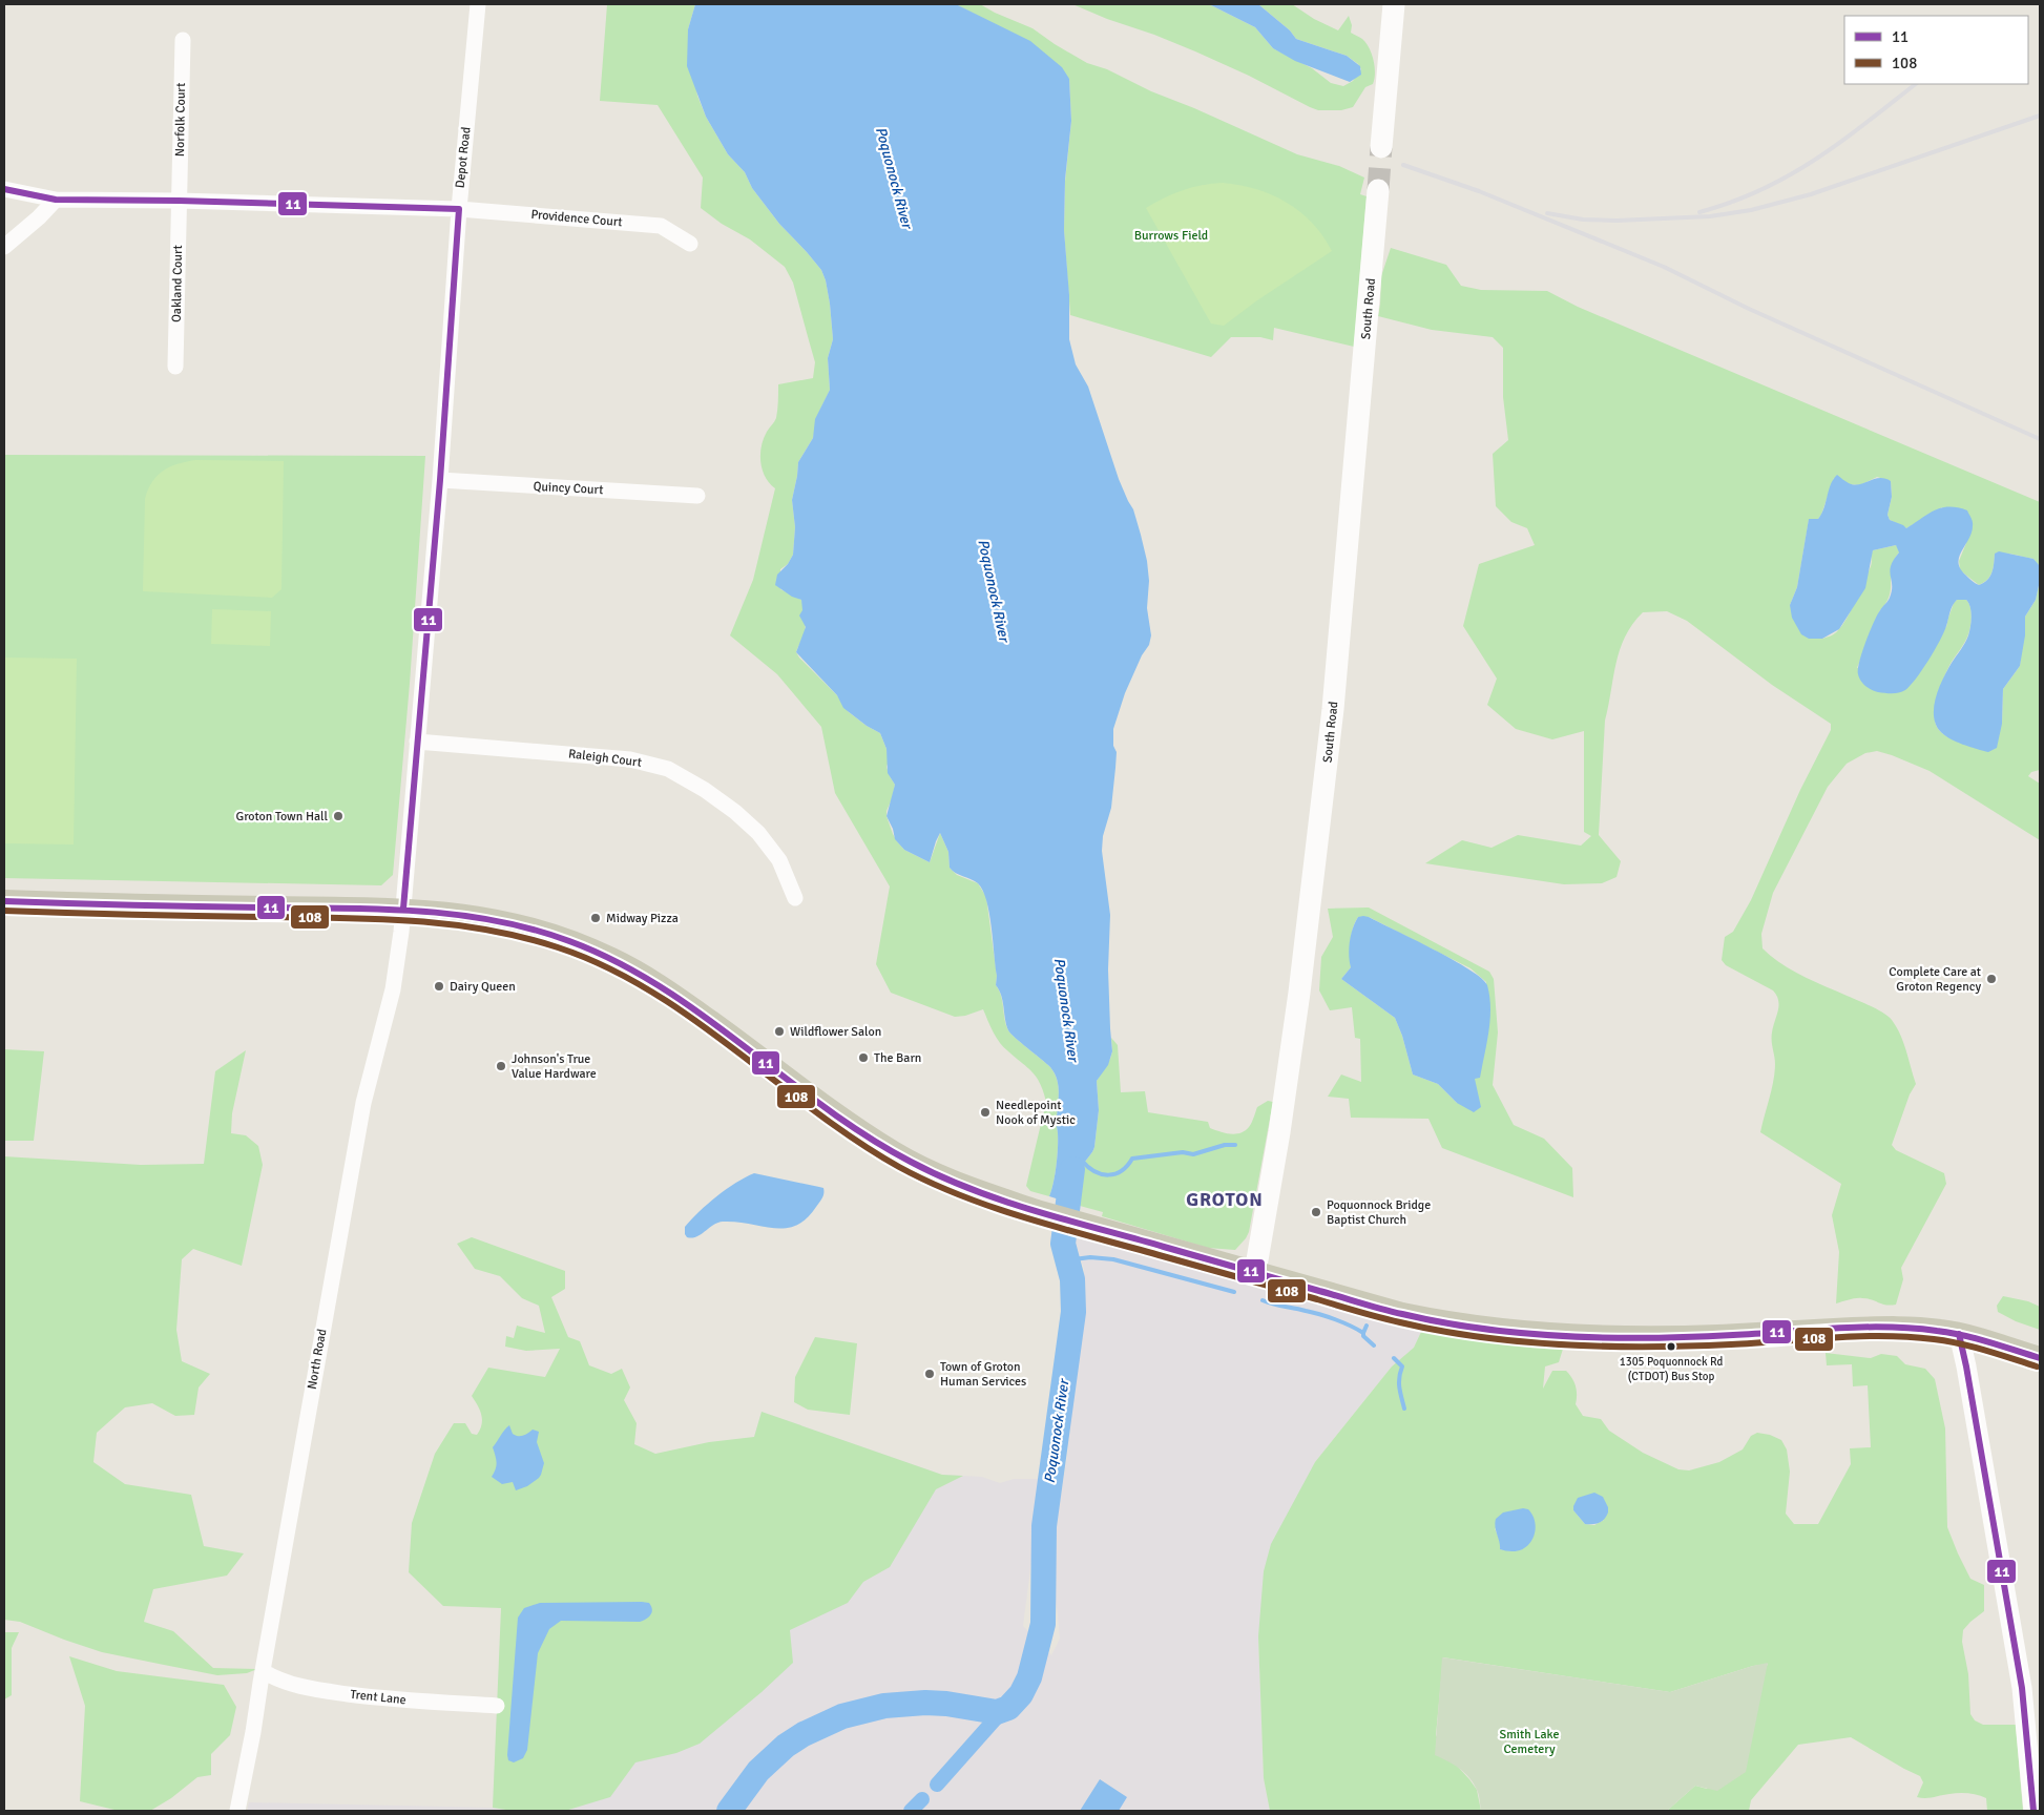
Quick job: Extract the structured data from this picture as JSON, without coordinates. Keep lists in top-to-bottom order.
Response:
{
  "streets": {
    "main road": ["South Road"],
    "street": [
      "Norfolk Court",
      "Depot Road",
      "Providence Court",
      "Oakland Court",
      "Quincy Court",
      "Raleigh Court",
      "North Road",
      "Trent Lane"
    ]
  },
  "crossings": [
    ["Norfolk Court", "Providence Court"],
    ["Norfolk Court", "Oakland Court"],
    ["Depot Road", "Providence Court"],
    ["Depot Road", "Quincy Court"],
    ["Depot Road", "Raleigh Court"],
    ["Depot Road", "North Road"],
    ["Providence Court", "Oakland Court"],
    ["North Road", "Trent Lane"]
  ],
  "districts": ["GROTON"],
  "water": ["Poquonock River"],
  "parks": ["Burrows Field", "Smith Lake Cemetery"],
  "places": [
    "Groton Town Hall",
    "Midway Pizza",
    "Complete Care at Groton Regency",
    "Dairy Queen",
    "Wildflower Salon",
    "The Barn",
    "Johnson's True Value Hardware",
    "Needlepoint Nook of Mystic",
    "Poquonnock Bridge Baptist Church",
    "1305 Poquonnock Rd (CTDOT) Bus Stop",
    "Town of Groton Human Services"
  ],
  "lines": ["transit line 11", "transit line 108"],
  "legend": ["11", "108"]
}
